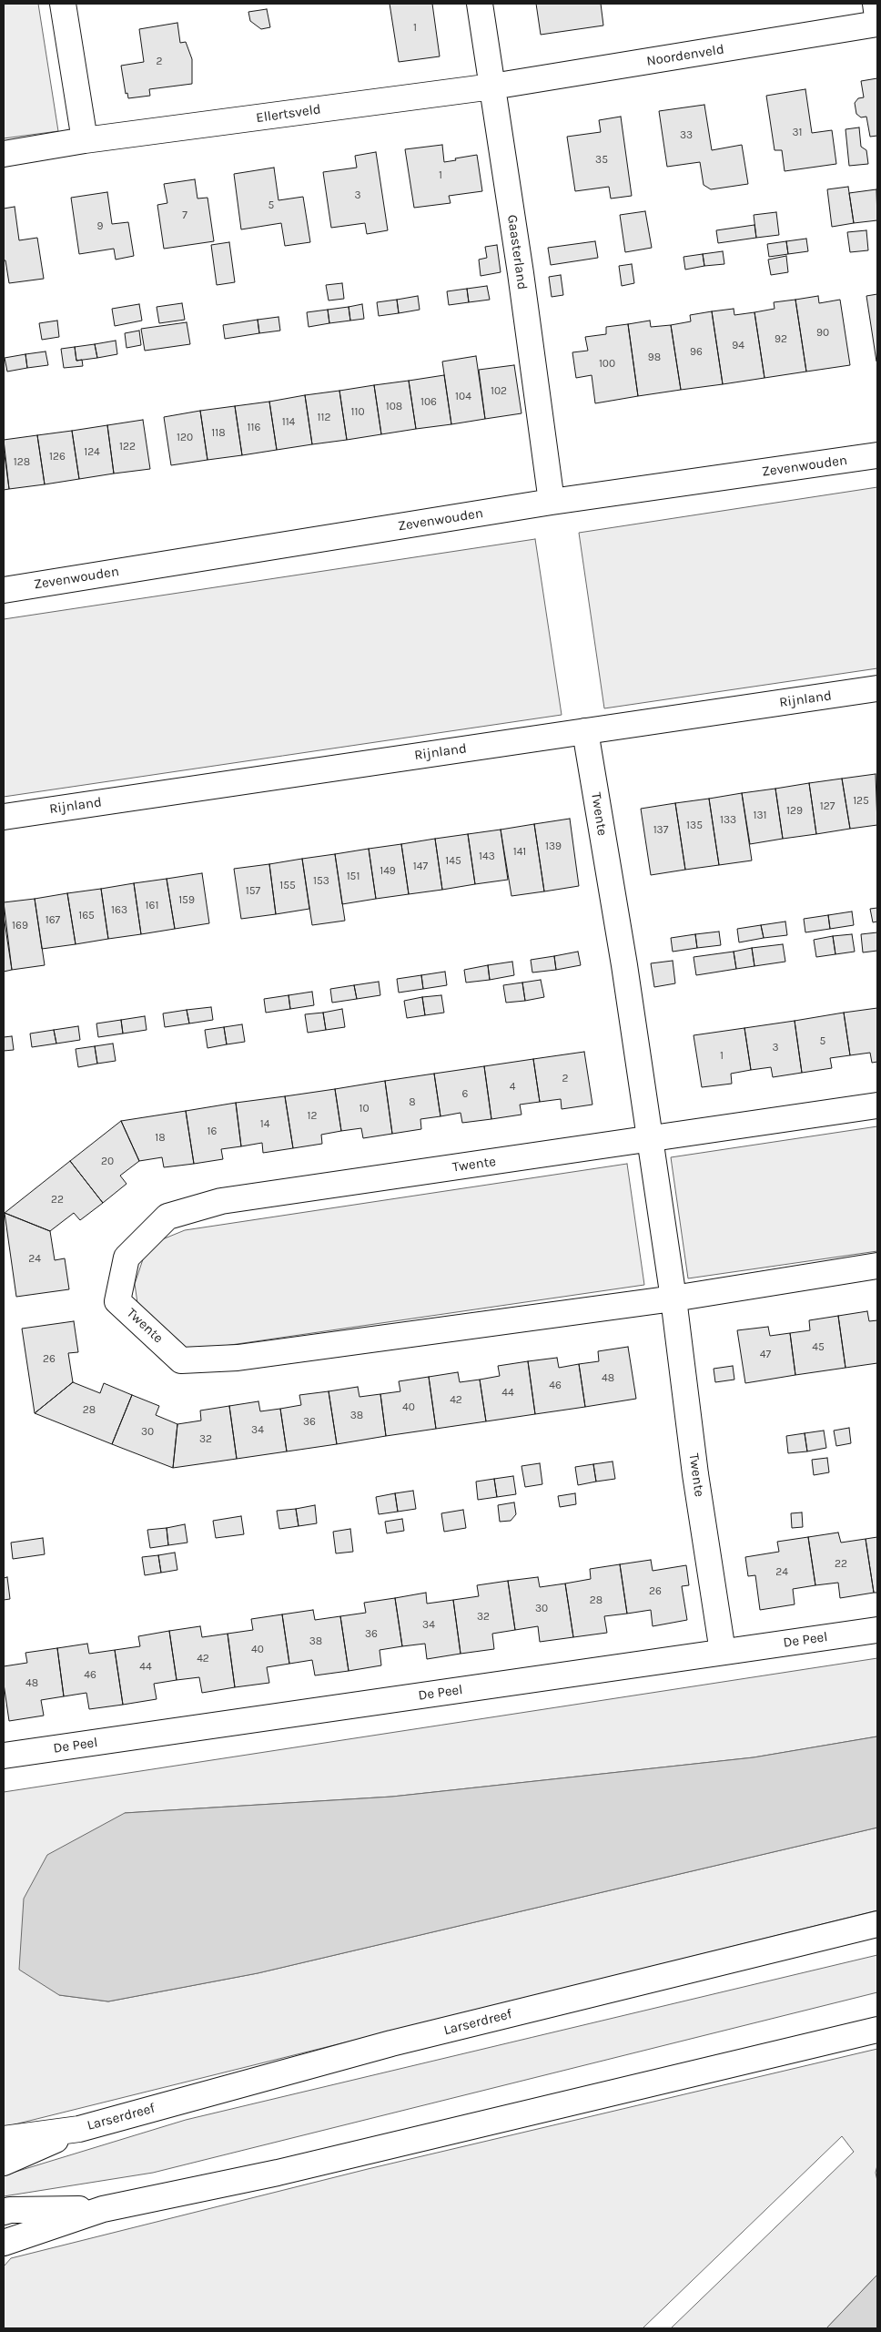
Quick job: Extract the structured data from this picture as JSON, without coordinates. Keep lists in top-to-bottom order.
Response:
{
  "streets": {
    "street": [
      "Noordenveld",
      "Ellertsveld",
      "Gaasterland",
      "Zevenwouden",
      "Rijnland",
      "Twente",
      "De Peel",
      "Larserdreef"
    ]
  },
  "crossings": [
    ["Noordenveld", "Ellertsveld"],
    ["Noordenveld", "Gaasterland"],
    ["Ellertsveld", "Gaasterland"],
    ["Gaasterland", "Zevenwouden"],
    ["Rijnland", "Twente"],
    ["Twente", "De Peel"]
  ],
  "house_numbers": [
    "1",
    "2",
    "31",
    "33",
    "35",
    "1",
    "3",
    "5",
    "7",
    "9",
    "90",
    "92",
    "94",
    "96",
    "98",
    "100",
    "102",
    "104",
    "106",
    "108",
    "110",
    "112",
    "114",
    "116",
    "118",
    "120",
    "122",
    "124",
    "126",
    "128",
    "125",
    "127",
    "129",
    "131",
    "133",
    "135",
    "137",
    "139",
    "141",
    "143",
    "145",
    "147",
    "149",
    "151",
    "153",
    "155",
    "157",
    "159",
    "161",
    "163",
    "165",
    "167",
    "169",
    "5",
    "3",
    "1",
    "2",
    "4",
    "6",
    "8",
    "10",
    "12",
    "14",
    "16",
    "18",
    "20",
    "22",
    "24",
    "45",
    "47",
    "26",
    "48",
    "46",
    "44",
    "42",
    "40",
    "28",
    "38",
    "36",
    "34",
    "30",
    "32",
    "22",
    "24",
    "26",
    "28",
    "30",
    "32",
    "34",
    "36",
    "38",
    "40",
    "42",
    "44",
    "46",
    "48"
  ]
}
